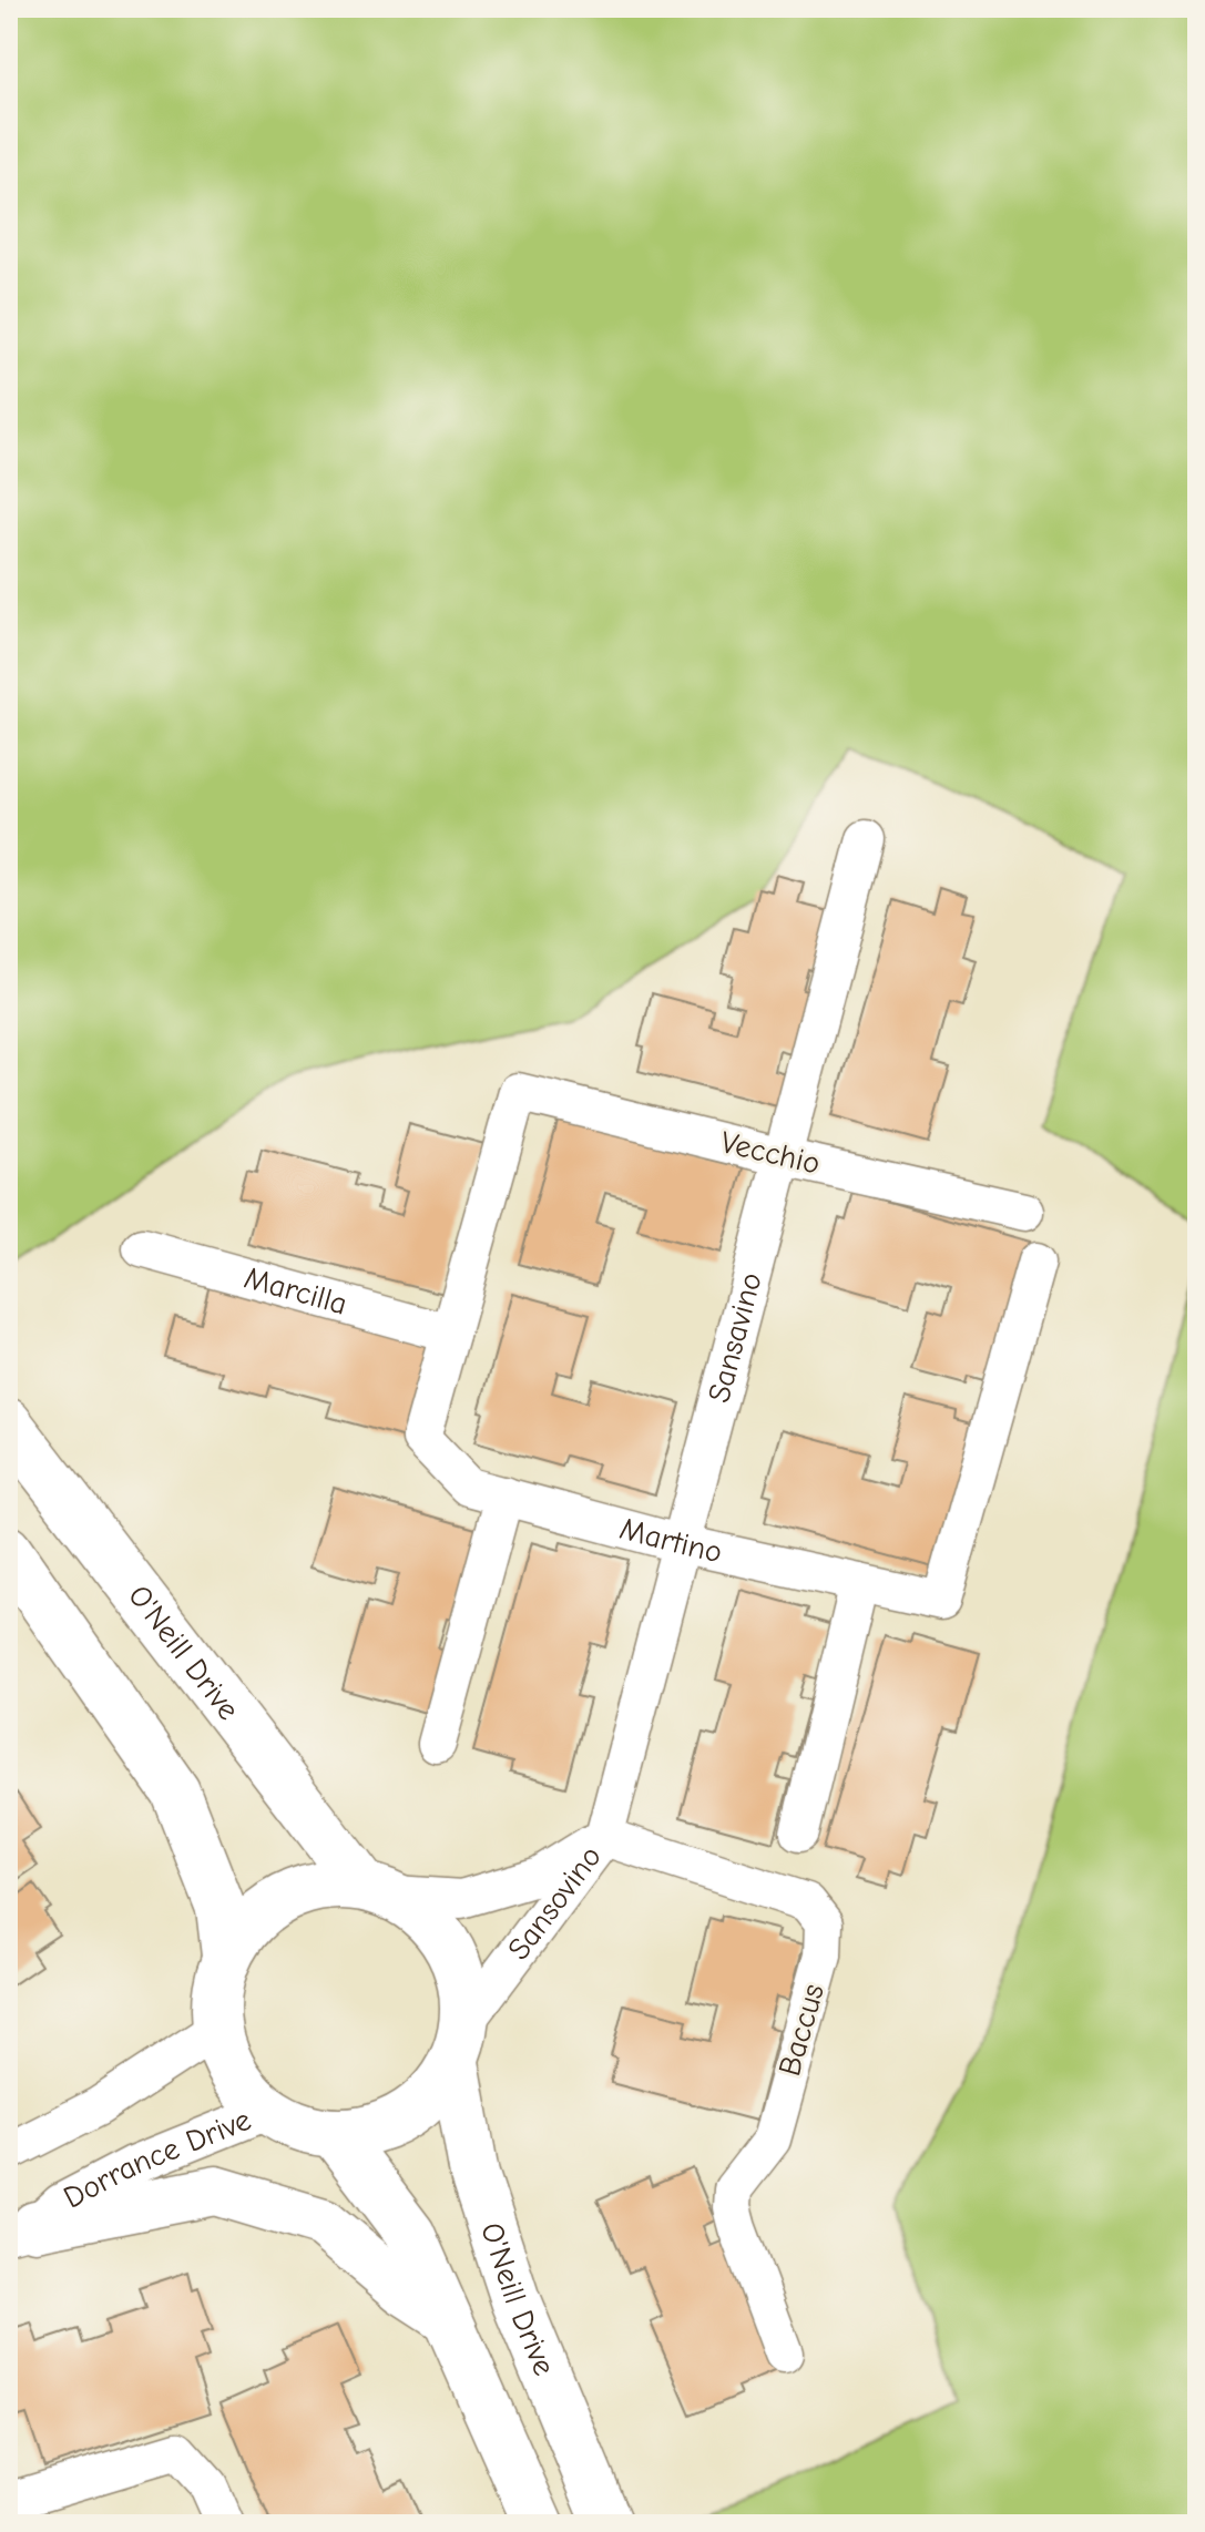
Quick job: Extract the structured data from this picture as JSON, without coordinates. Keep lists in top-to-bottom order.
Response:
{
  "streets": {
    "main road": ["O'Neill Drive"],
    "street": [
      "Vecchio",
      "Marcilla",
      "Sansavino",
      "Martino",
      "Sansovino",
      "Baccus",
      "Dorrance Drive"
    ]
  },
  "crossings": [
    ["Vecchio", "Marcilla"],
    ["Vecchio", "Sansavino"],
    ["Vecchio", "Martino"],
    ["Marcilla", "Martino"],
    ["Sansavino", "Martino"],
    ["Sansavino", "Sansovino"],
    ["Sansavino", "Baccus"],
    ["O'Neill Drive", "Sansovino"],
    ["O'Neill Drive", "Dorrance Drive"],
    ["Sansovino", "Baccus"],
    ["Sansovino", "Dorrance Drive"]
  ]
}
